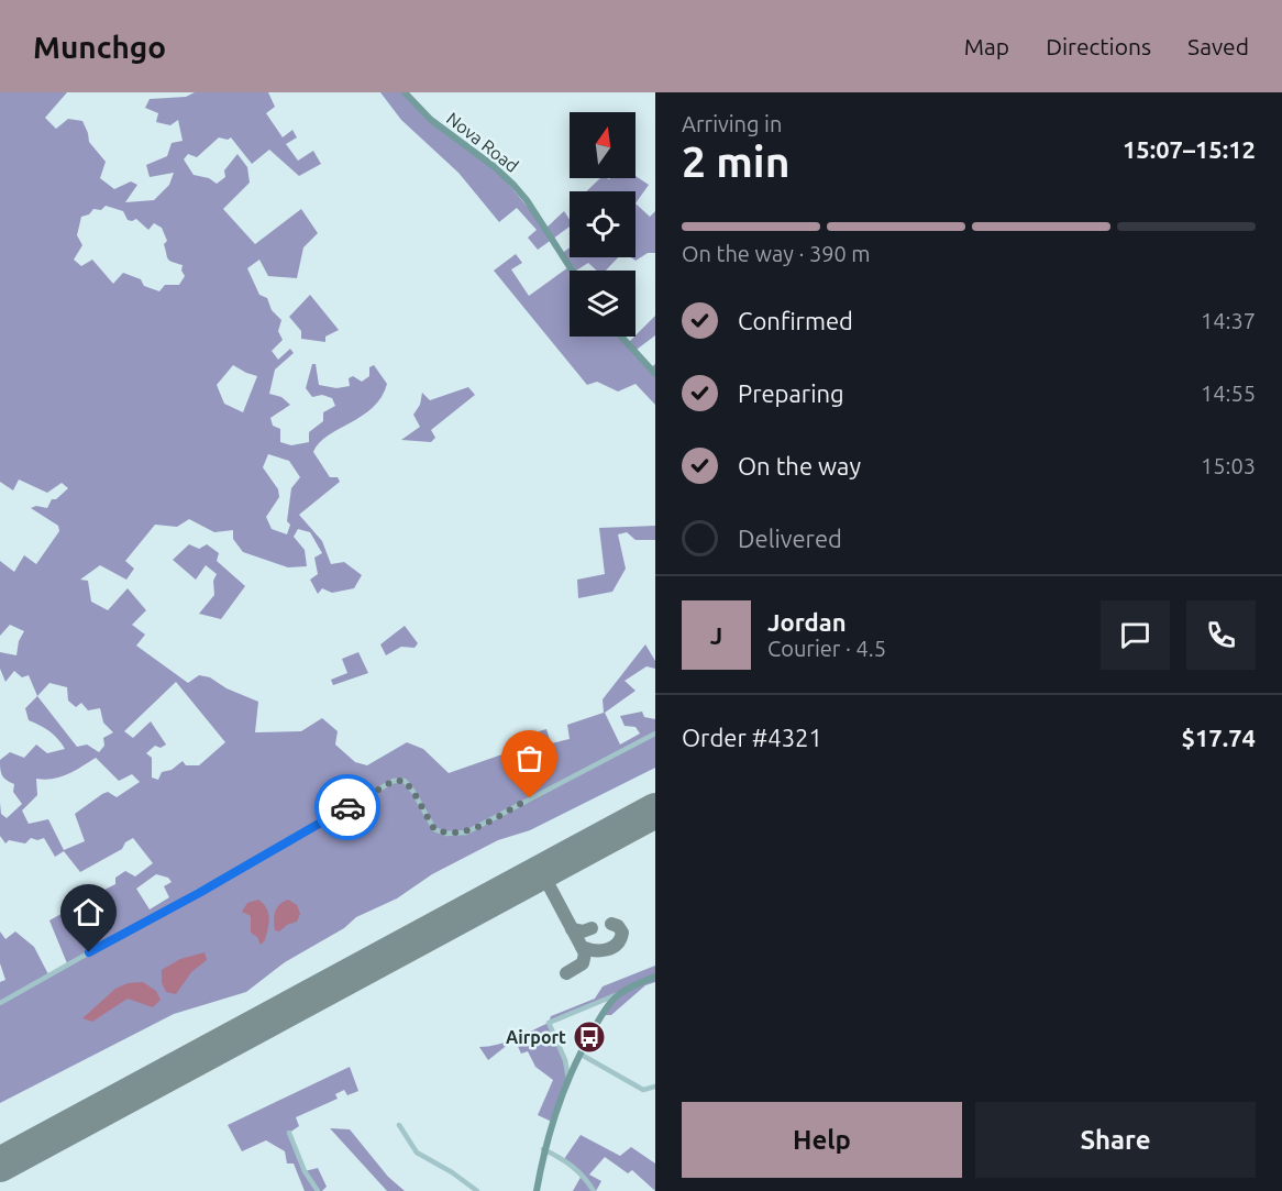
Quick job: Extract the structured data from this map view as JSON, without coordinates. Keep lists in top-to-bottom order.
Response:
{
  "streets": {
    "street": ["Nova Road"]
  },
  "places": {
    "bus stop": ["Airport"]
  },
  "north": "top",
  "page": {
    "header": "Munchgo",
    "nav": ["Map", "Directions", "Saved"],
    "heading": ["2 min", "Arriving in", "15:07–15:12"],
    "panel": [
      "Jordan",
      "Courier · 4.5",
      "Order #4321",
      "$17.74"
    ],
    "bar": "On the way · 390 m",
    "list": [
      ["Confirmed", "14:37"],
      ["Preparing", "14:55"],
      ["On the way", "15:03"],
      "Delivered"
    ],
    "round": "J",
    "buttons": ["Help", "Share"]
  }
}
